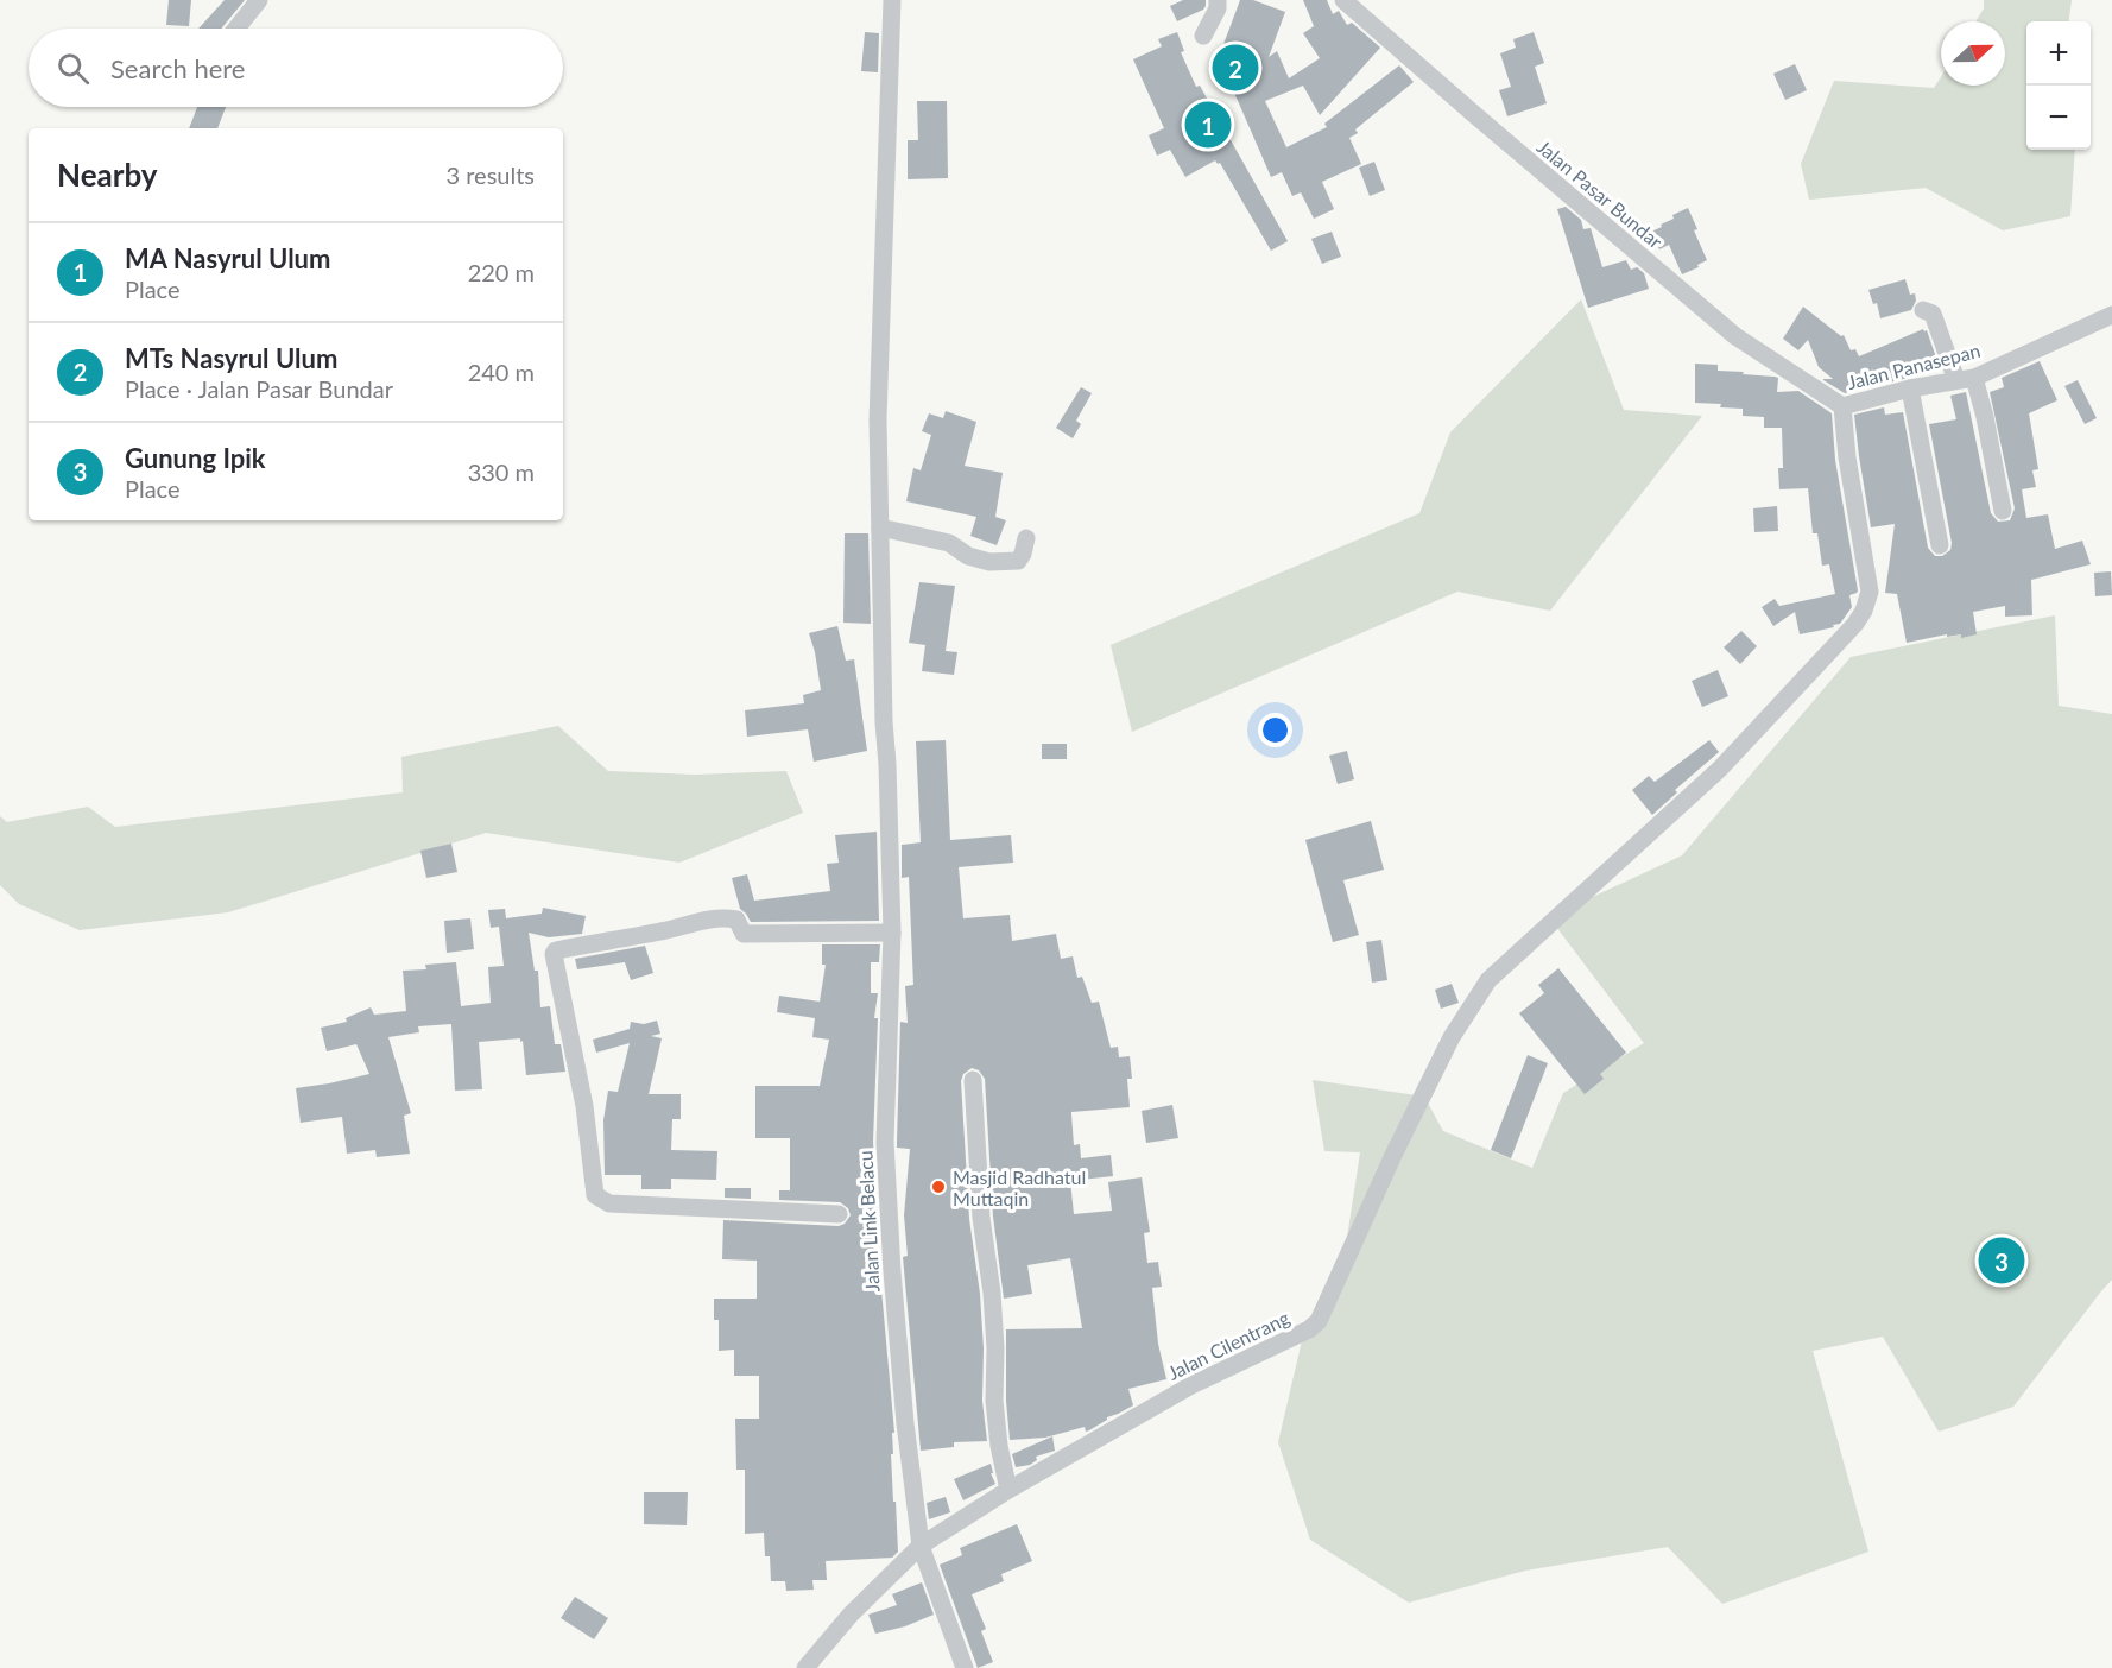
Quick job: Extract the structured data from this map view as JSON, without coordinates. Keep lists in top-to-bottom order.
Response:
{
  "streets": {
    "street": [
      "Jalan Pasar Bundar",
      "Jalan Panasepan",
      "Jalan Link Belacu",
      "Jalan Cilentrang"
    ]
  },
  "crossings": [
    ["Jalan Pasar Bundar", "Jalan Panasepan"],
    ["Jalan Pasar Bundar", "Jalan Cilentrang"],
    ["Jalan Panasepan", "Jalan Cilentrang"],
    ["Jalan Link Belacu", "Jalan Cilentrang"]
  ],
  "places": ["Masjid Radhatul Muttaqin"],
  "north": "right",
  "page": {
    "map_buttons": ["+", "−"],
    "search": "Search here",
    "pins": ["2", "1", "3"],
    "heading": ["Nearby", "3 results"],
    "list": [
      {
        "mark": "1",
        "name": "MA Nasyrul Ulum",
        "note": "Place",
        "value": "220 m"
      },
      {
        "mark": "2",
        "name": "MTs Nasyrul Ulum",
        "note": "Place · Jalan Pasar Bundar",
        "value": "240 m"
      },
      {
        "mark": "3",
        "name": "Gunung Ipik",
        "note": "Place",
        "value": "330 m"
      }
    ]
  }
}
